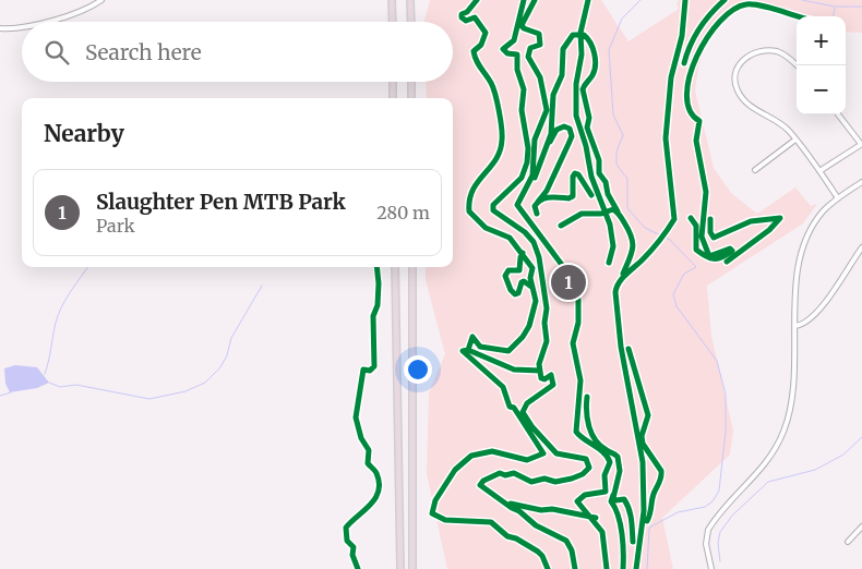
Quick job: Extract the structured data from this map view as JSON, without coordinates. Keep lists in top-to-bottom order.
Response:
{
  "page": {
    "map_buttons": ["+", "−"],
    "search": "Search here",
    "heading": "Nearby",
    "list": [
      {
        "mark": "1",
        "name": "Slaughter Pen MTB Park",
        "note": "Park",
        "value": "280 m"
      }
    ],
    "pins": "1"
  }
}
